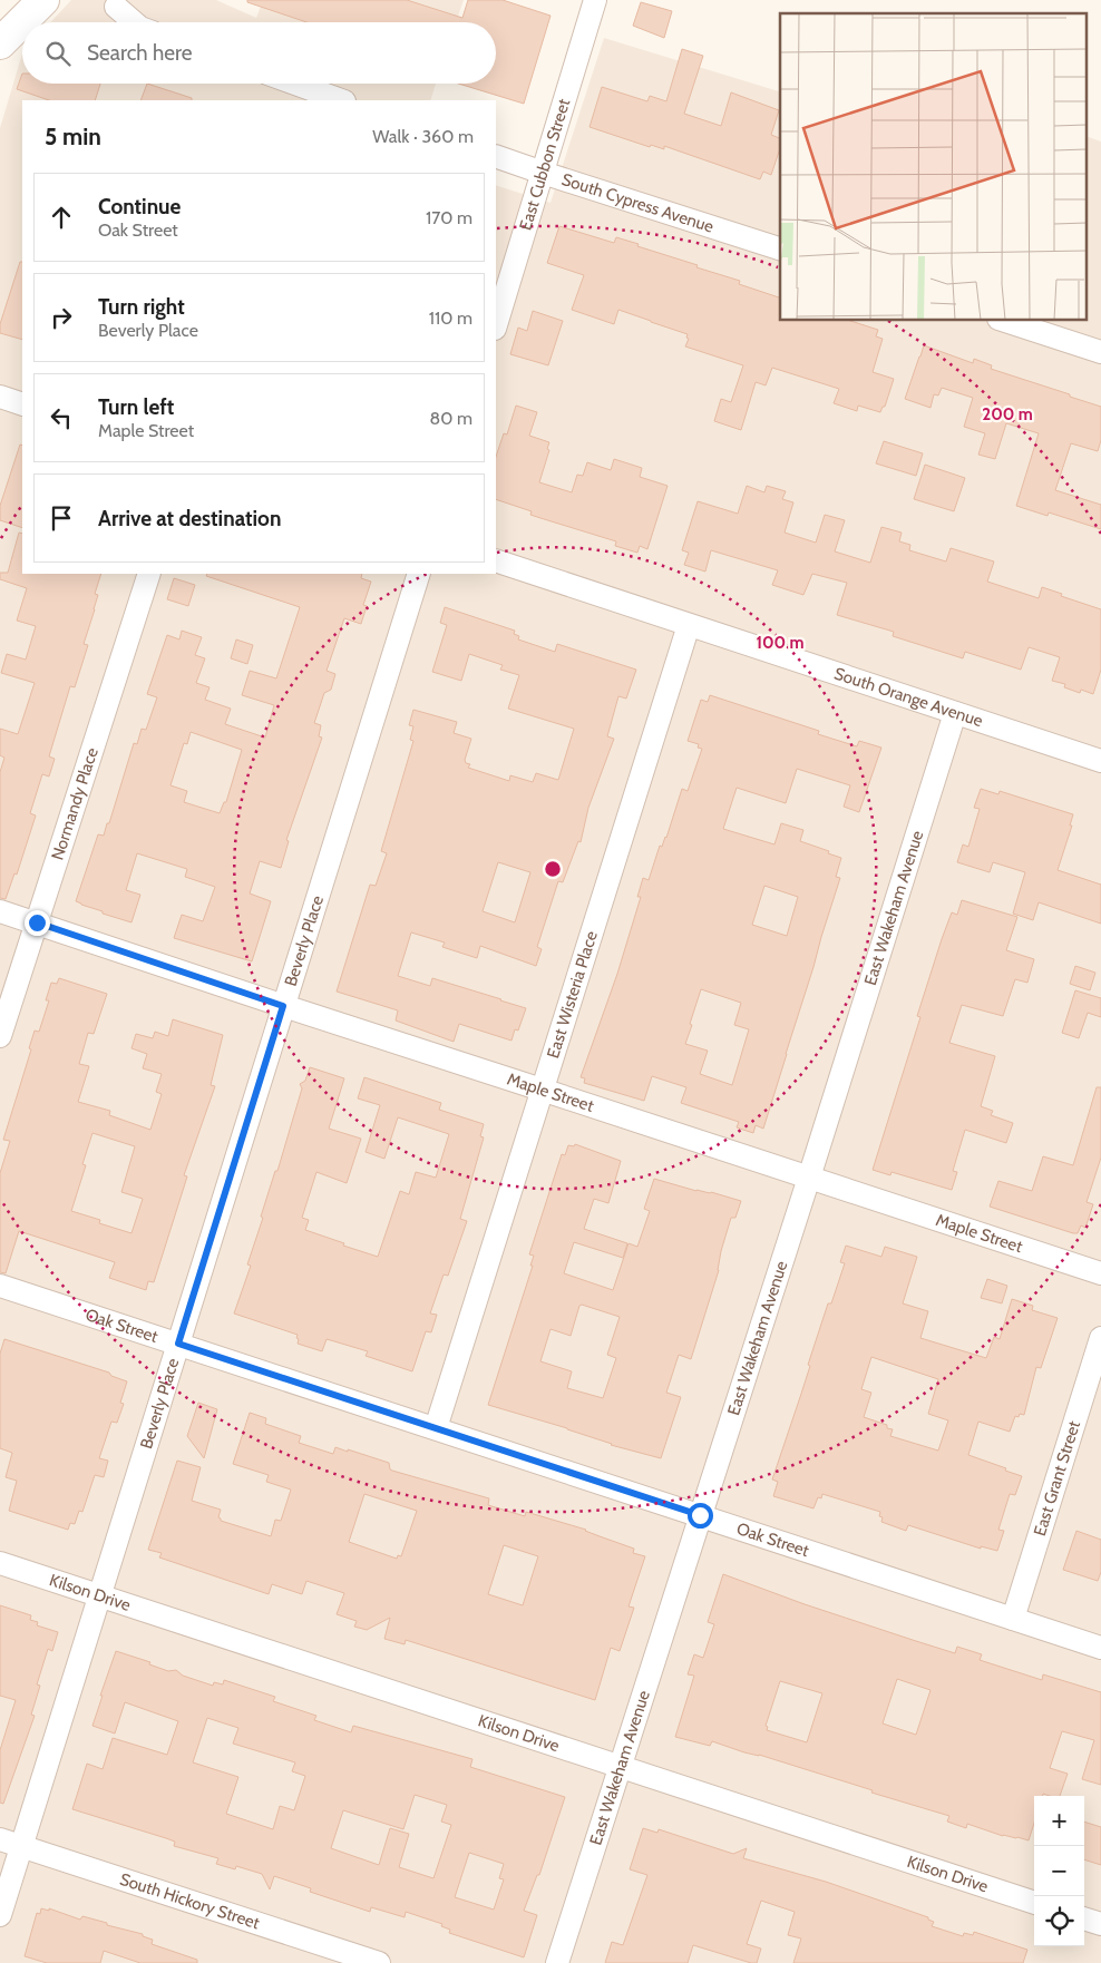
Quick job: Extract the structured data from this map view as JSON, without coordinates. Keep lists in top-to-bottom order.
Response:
{
  "streets": {
    "street": [
      "East Cubbon Street",
      "South Cypress Avenue",
      "South Orange Avenue",
      "Normandy Place",
      "East Wakeham Avenue",
      "Beverly Place",
      "East Wisteria Place",
      "Maple Street",
      "Oak Street",
      "East Grant Street",
      "Kilson Drive",
      "South Hickory Street"
    ]
  },
  "crossings": [
    ["East Cubbon Street", "South Cypress Avenue"],
    ["South Orange Avenue", "East Wakeham Avenue"],
    ["South Orange Avenue", "East Wisteria Place"],
    ["Normandy Place", "Maple Street"],
    ["East Wakeham Avenue", "Maple Street"],
    ["East Wakeham Avenue", "Oak Street"],
    ["East Wakeham Avenue", "Kilson Drive"],
    ["Beverly Place", "Maple Street"],
    ["Beverly Place", "Oak Street"],
    ["Beverly Place", "Kilson Drive"],
    ["Beverly Place", "South Hickory Street"],
    ["East Wisteria Place", "Maple Street"],
    ["East Wisteria Place", "Oak Street"],
    ["Oak Street", "East Grant Street"]
  ],
  "page": {
    "search": "Search here",
    "heading": ["5 min", "Walk · 360 m"],
    "list": [
      ["Continue", "Oak Street", "170 m"],
      ["Turn right", "Beverly Place", "110 m"],
      ["Turn left", "Maple Street", "80 m"],
      "Arrive at destination"
    ],
    "map_buttons": ["+", "−"]
  },
  "rings": ["200 m", "100 m"]
}
